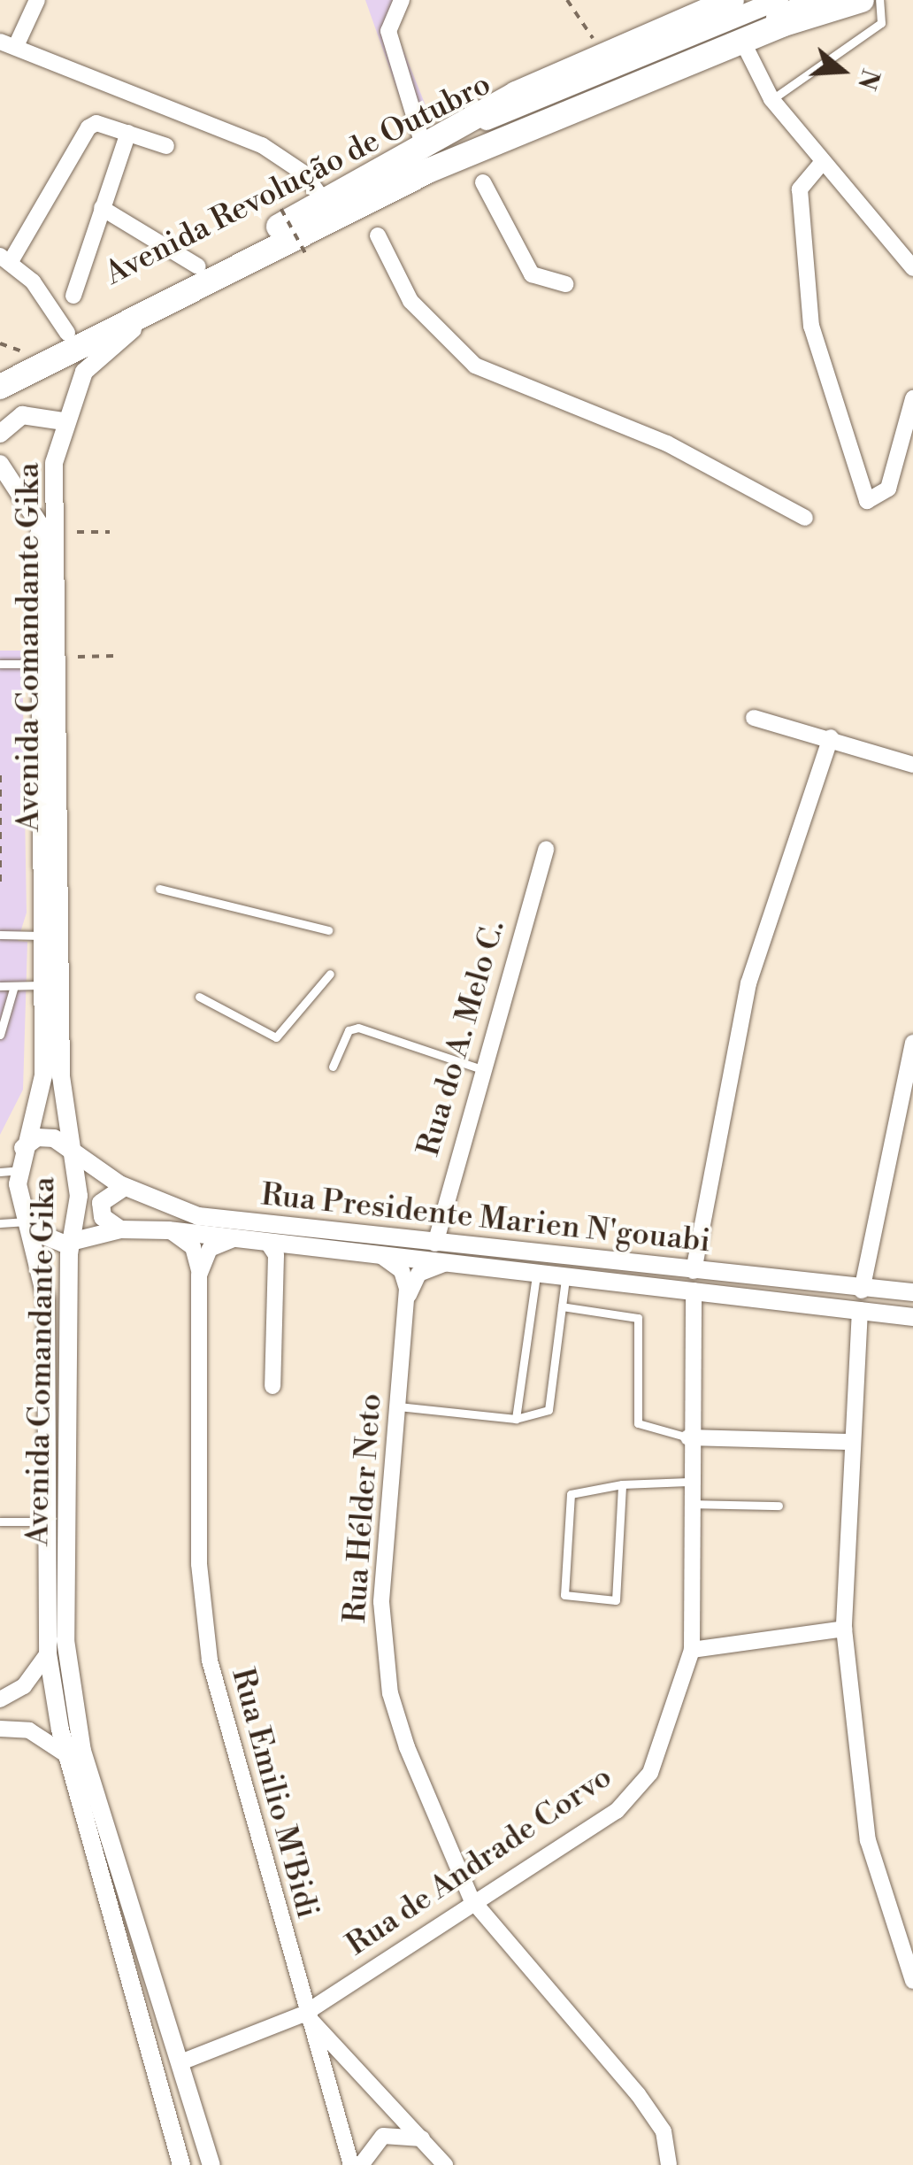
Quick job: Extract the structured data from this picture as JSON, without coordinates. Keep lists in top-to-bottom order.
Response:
{
  "streets": {
    "main road": ["Avenida Revolução de Outubro"],
    "street": [
      "Avenida Comandante Gika",
      "Rua do A. Melo C.",
      "Rua Presidente Marien N'gouabi",
      "Rua Hélder Neto",
      "Rua Emilio M'Bidi",
      "Rua de Andrade Corvo"
    ]
  },
  "crossings": [
    ["Avenida Revolução de Outubro", "Avenida Comandante Gika"],
    ["Avenida Comandante Gika", "Rua Presidente Marien N'gouabi"],
    ["Avenida Comandante Gika", "Rua de Andrade Corvo"],
    ["Rua do A. Melo C.", "Rua Presidente Marien N'gouabi"],
    ["Rua Presidente Marien N'gouabi", "Rua de Andrade Corvo"],
    ["Rua Hélder Neto", "Rua de Andrade Corvo"],
    ["Rua Emilio M'Bidi", "Rua de Andrade Corvo"]
  ],
  "north": "right"
}
